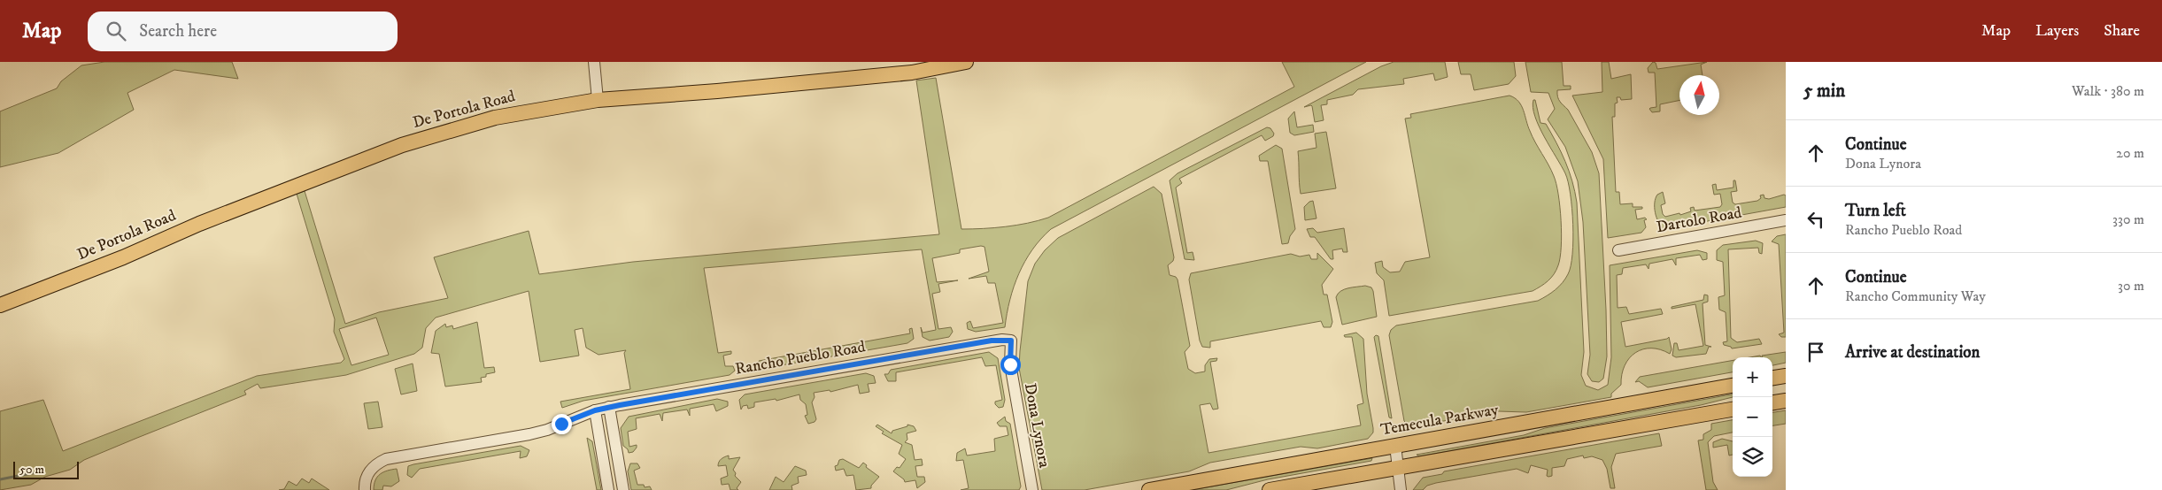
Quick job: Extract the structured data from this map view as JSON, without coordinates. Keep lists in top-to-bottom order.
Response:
{
  "streets": {
    "main road": ["De Portola Road", "Temecula Parkway"],
    "street": ["Dartolo Road", "Rancho Pueblo Road", "Dona Lynora"]
  },
  "crossings": [
    ["Rancho Pueblo Road", "Dona Lynora"]
  ],
  "scale_bar": "50 m",
  "north": "top",
  "page": {
    "header": "Map",
    "search": "Search here",
    "nav": ["Map", "Layers", "Share"],
    "heading": ["5 min", "Walk · 380 m"],
    "list": [
      ["Continue", "Dona Lynora", "20 m"],
      ["Turn left", "Rancho Pueblo Road", "330 m"],
      ["Continue", "Rancho Community Way", "30 m"],
      "Arrive at destination"
    ],
    "map_buttons": ["+", "−"],
    "scale": "50 m"
  }
}
